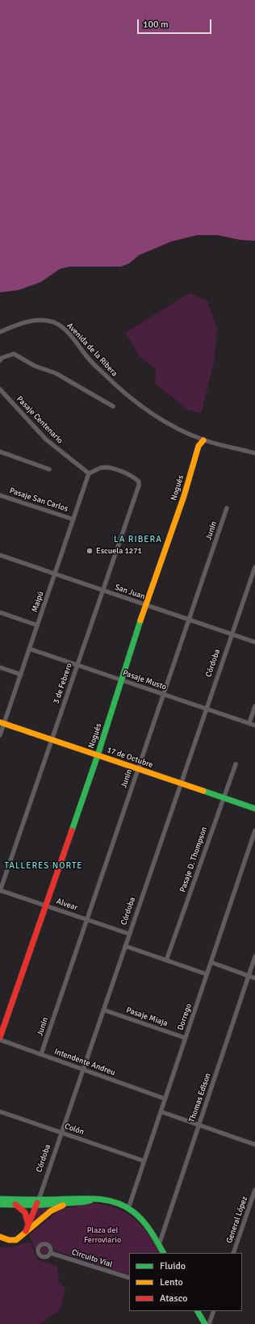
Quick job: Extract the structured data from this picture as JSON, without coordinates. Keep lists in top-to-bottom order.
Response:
{
  "streets": {
    "street": [
      "Avenida de la Ribera",
      "Pasaje Centenario",
      "Nogués",
      "Pasaje San Carlos",
      "Junín",
      "San Juan",
      "Maipú",
      "Córdoba",
      "Pasaje Musto",
      "3 de Febrero",
      "17 de Octubre",
      "Pasaje D. Thompson",
      "Alvear",
      "Pasaje Miaja",
      "Dorrego",
      "Intendente Andreu",
      "Thomas Edison",
      "Colón",
      "General López",
      "Circuito Vial"
    ]
  },
  "crossings": [
    ["Avenida de la Ribera", "Nogués"],
    ["Pasaje Centenario", "Maipú"],
    ["Pasaje Centenario", "3 de Febrero"],
    ["Nogués", "San Juan"],
    ["Nogués", "Pasaje Musto"],
    ["Nogués", "17 de Octubre"],
    ["Nogués", "Alvear"],
    ["Pasaje San Carlos", "Maipú"],
    ["Junín", "San Juan"],
    ["Junín", "Pasaje Musto"],
    ["Junín", "17 de Octubre"],
    ["Junín", "Alvear"],
    ["Junín", "Intendente Andreu"],
    ["San Juan", "Maipú"],
    ["San Juan", "Córdoba"],
    ["San Juan", "3 de Febrero"],
    ["Maipú", "Pasaje Musto"],
    ["Maipú", "3 de Febrero"],
    ["Maipú", "17 de Octubre"],
    ["Córdoba", "Pasaje Musto"],
    ["Córdoba", "17 de Octubre"],
    ["Córdoba", "Alvear"],
    ["Córdoba", "Pasaje Miaja"],
    ["Córdoba", "Intendente Andreu"],
    ["Córdoba", "Colón"],
    ["Pasaje Musto", "3 de Febrero"],
    ["3 de Febrero", "17 de Octubre"],
    ["3 de Febrero", "Alvear"],
    ["17 de Octubre", "Pasaje D. Thompson"],
    ["Pasaje Miaja", "Dorrego"],
    ["Dorrego", "Intendente Andreu"],
    ["Dorrego", "Colón"]
  ],
  "districts": ["LA RIBERA", "TALLERES NORTE"],
  "parks": ["Plaza del Ferroviario"],
  "places": ["Escuela 1271"],
  "legend": ["Fluido", "Lento", "Atasco"],
  "scale_bar": "100 m"
}
